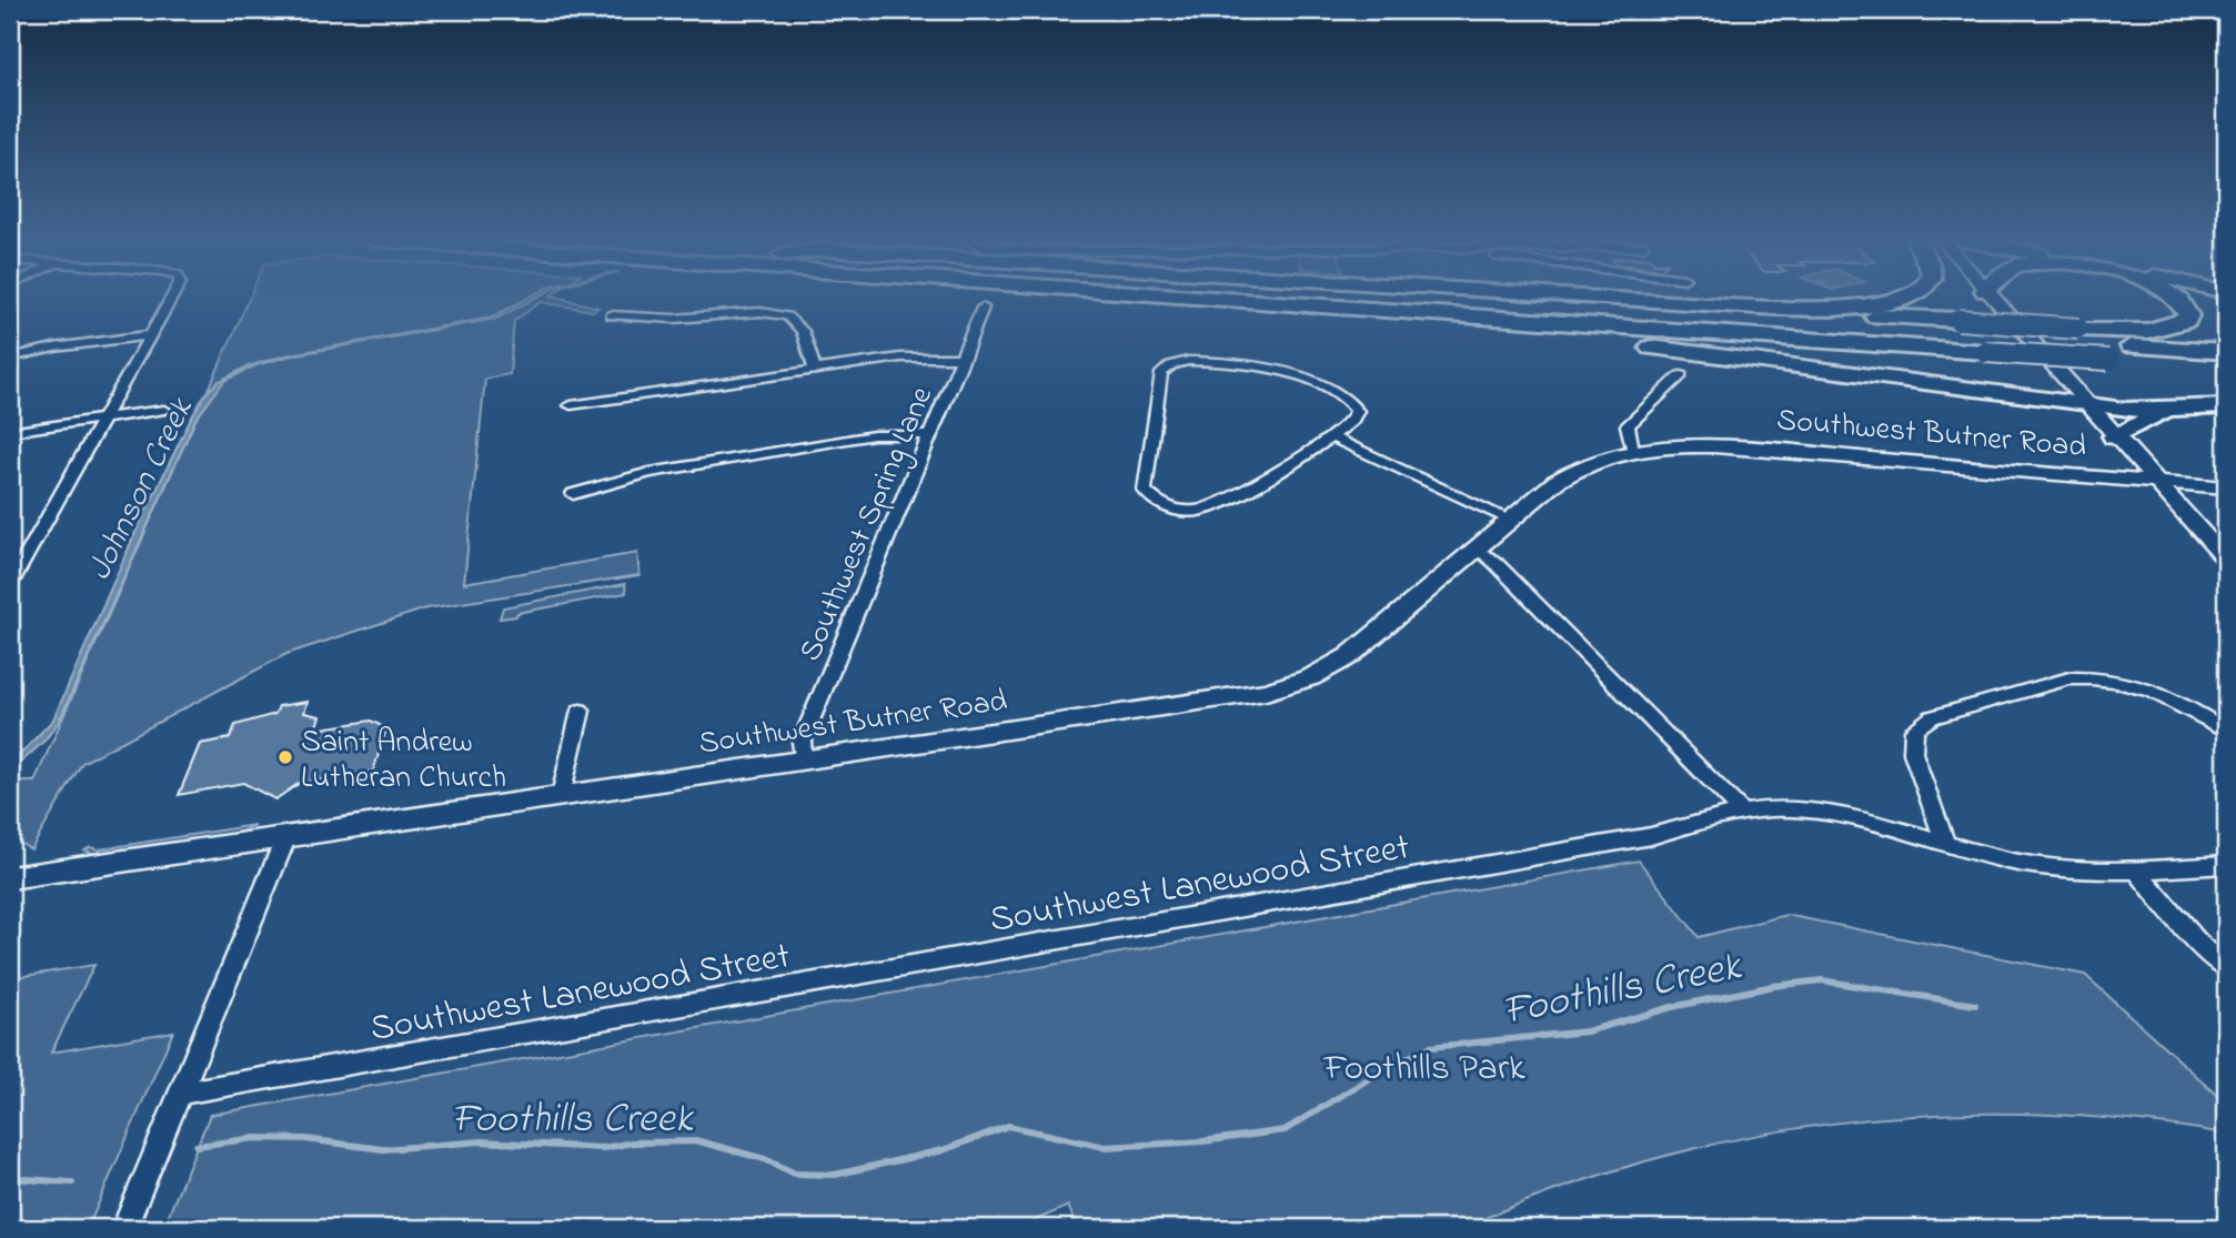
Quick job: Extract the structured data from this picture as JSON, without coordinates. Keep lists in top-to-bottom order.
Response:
{
  "streets": {
    "street": ["Southwest Butner Road", "Southwest Spring Lane", "Southwest Lanewood Street"]
  },
  "crossings": [
    ["Southwest Butner Road", "Southwest Spring Lane"]
  ],
  "water": ["Johnson Creek", "Foothills Creek"],
  "parks": ["Foothills Park"],
  "places": ["Saint Andrew Lutheran Church"]
}
